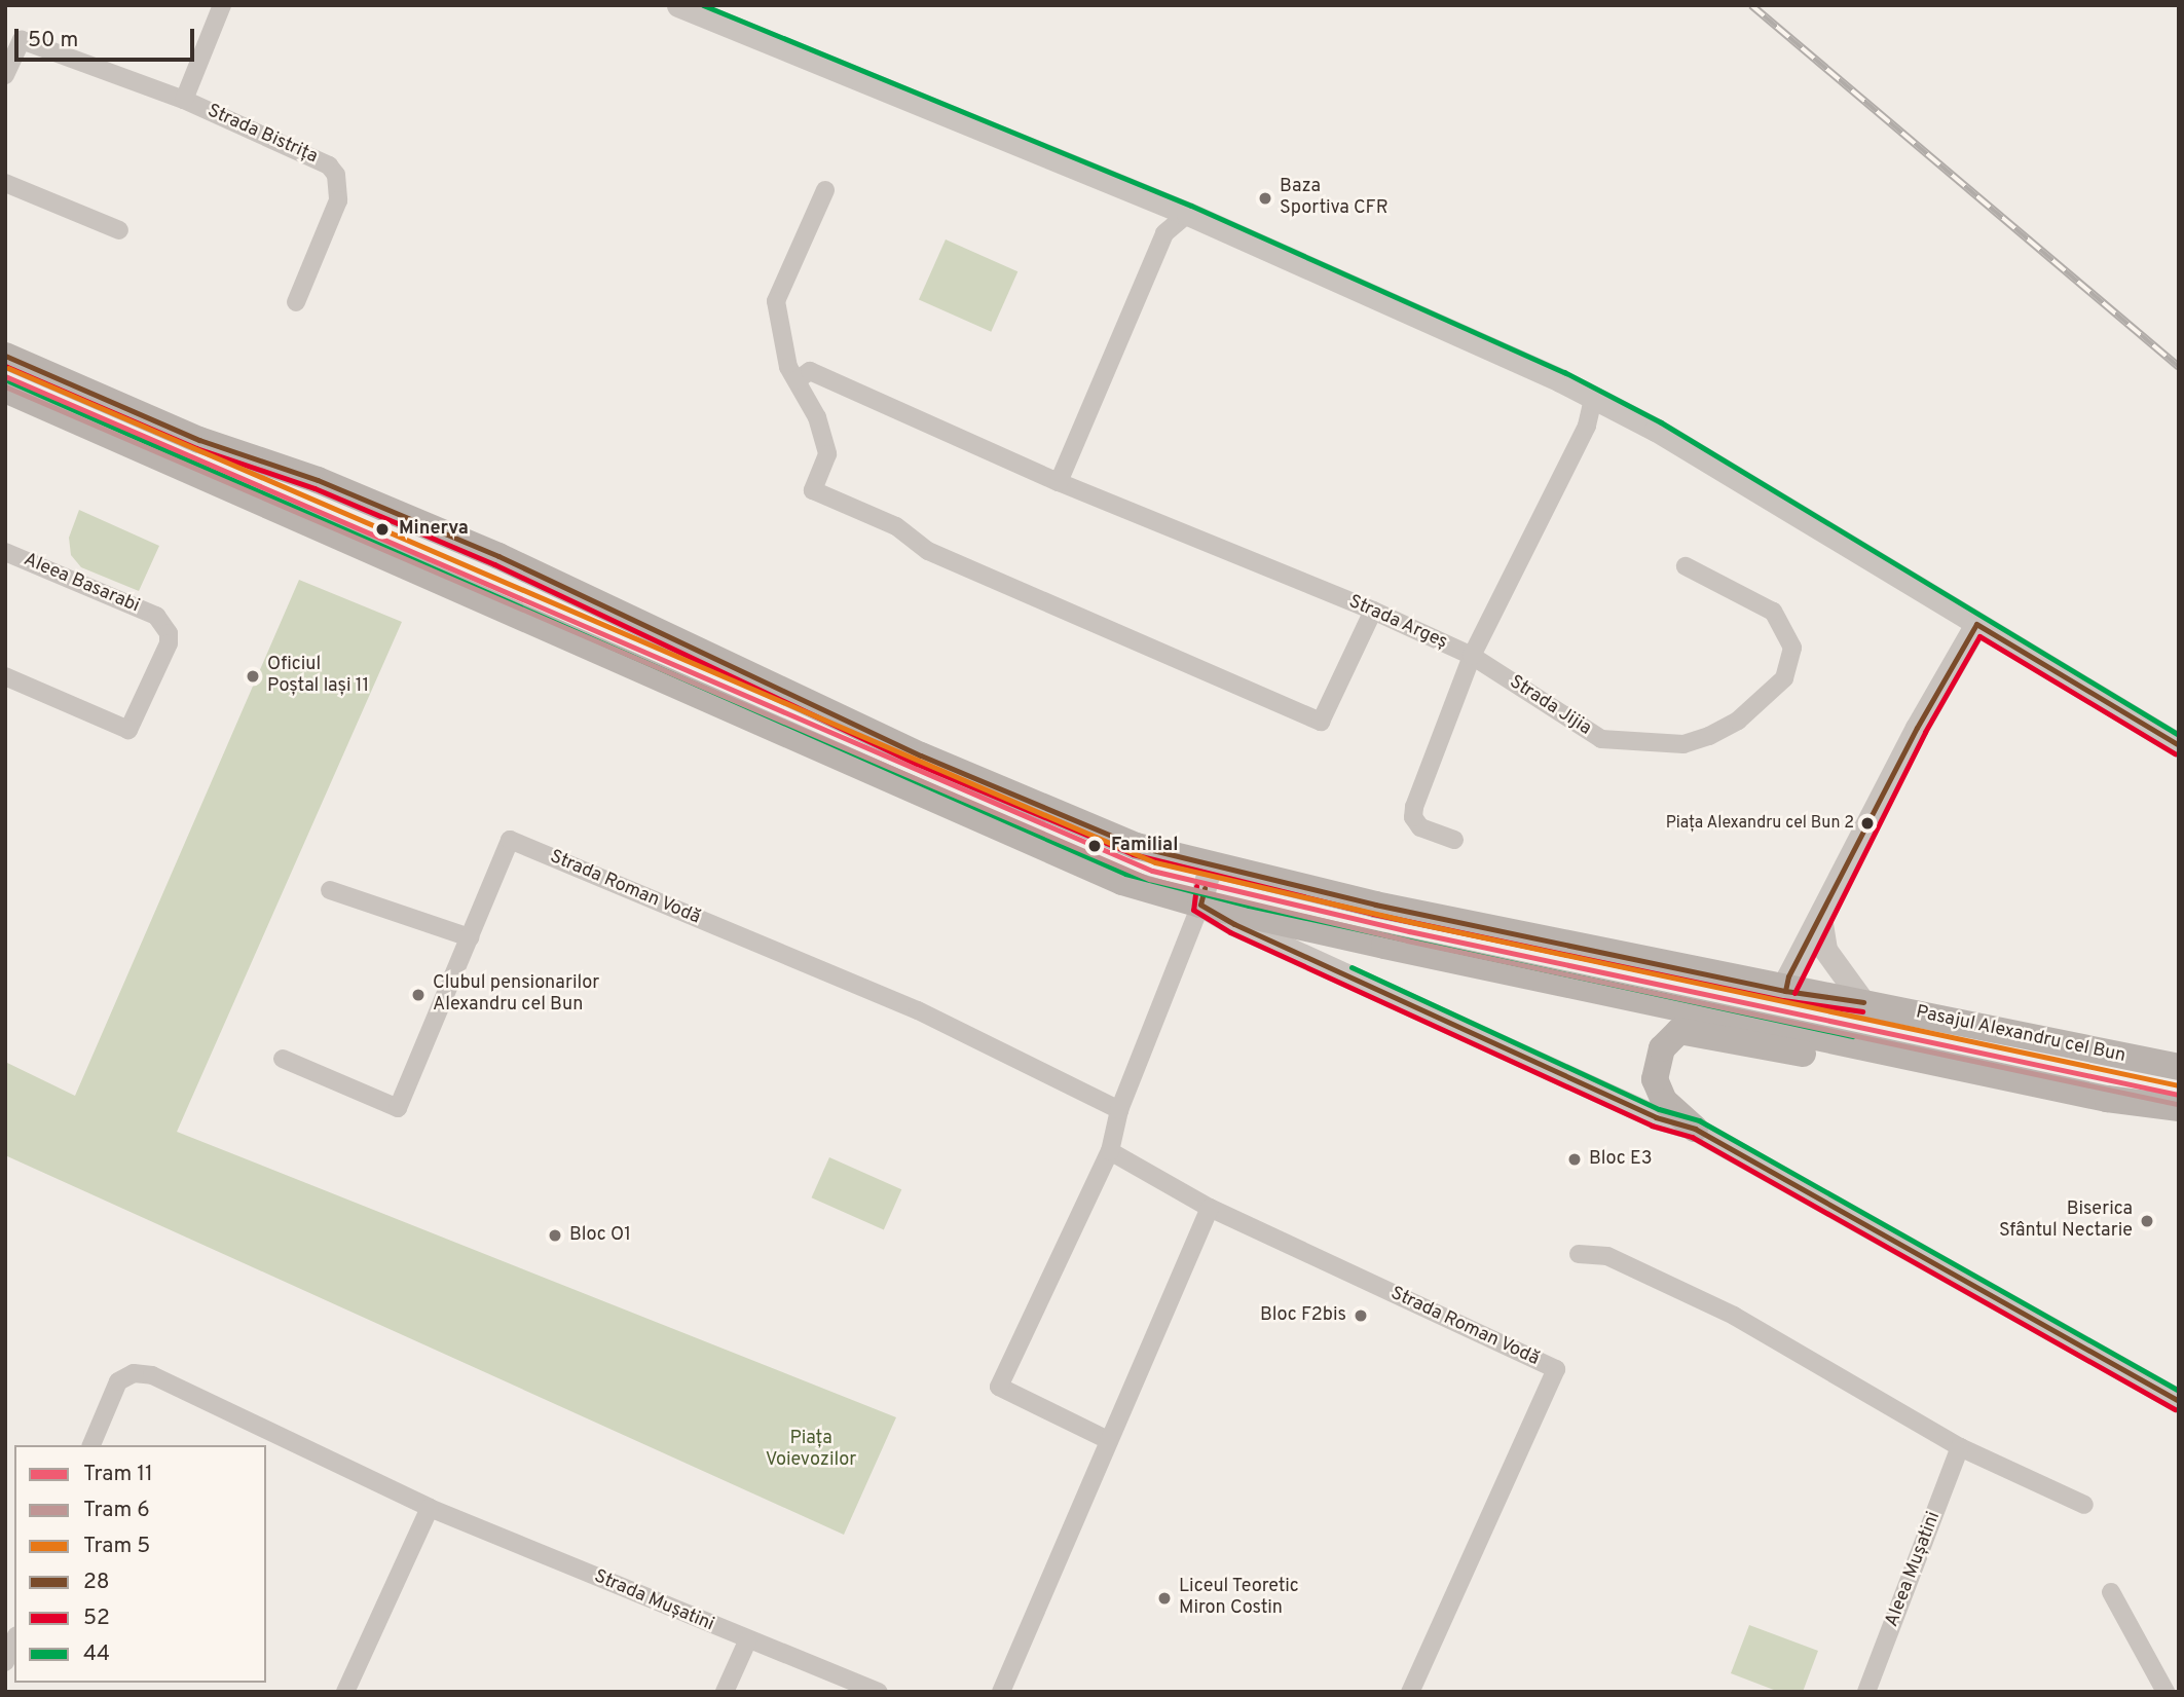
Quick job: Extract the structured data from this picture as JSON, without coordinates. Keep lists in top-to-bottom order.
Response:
{
  "streets": {
    "main road": ["Pasajul Alexandru cel Bun"],
    "street": [
      "Strada Bistrița",
      "Aleea Basarabi",
      "Strada Argeș",
      "Strada Jijia",
      "Strada Roman Vodă",
      "Aleea Mușatini",
      "Strada Mușatini"
    ]
  },
  "crossings": [
    ["Strada Argeș", "Strada Jijia"]
  ],
  "parks": ["Piața Voievozilor"],
  "places": [
    "Baza Sportiva CFR",
    "Minerva",
    "Oficiul Poștal Iași 11",
    "Piața Alexandru cel Bun 2",
    "Familial",
    "Clubul pensionarilor Alexandru cel Bun",
    "Bloc E3",
    "Biserica Sfântul Nectarie",
    "Bloc O1",
    "Bloc F2bis",
    "Liceul Teoretic Miron Costin"
  ],
  "lines": [
    "transit line 44",
    "transit line 28",
    "transit line 52",
    "tram line 5",
    "tram line 11",
    "tram line 6"
  ],
  "legend": [
    "Tram 11",
    "Tram 6",
    "Tram 5",
    "28",
    "52",
    "44"
  ],
  "scale_bar": "50 m"
}
